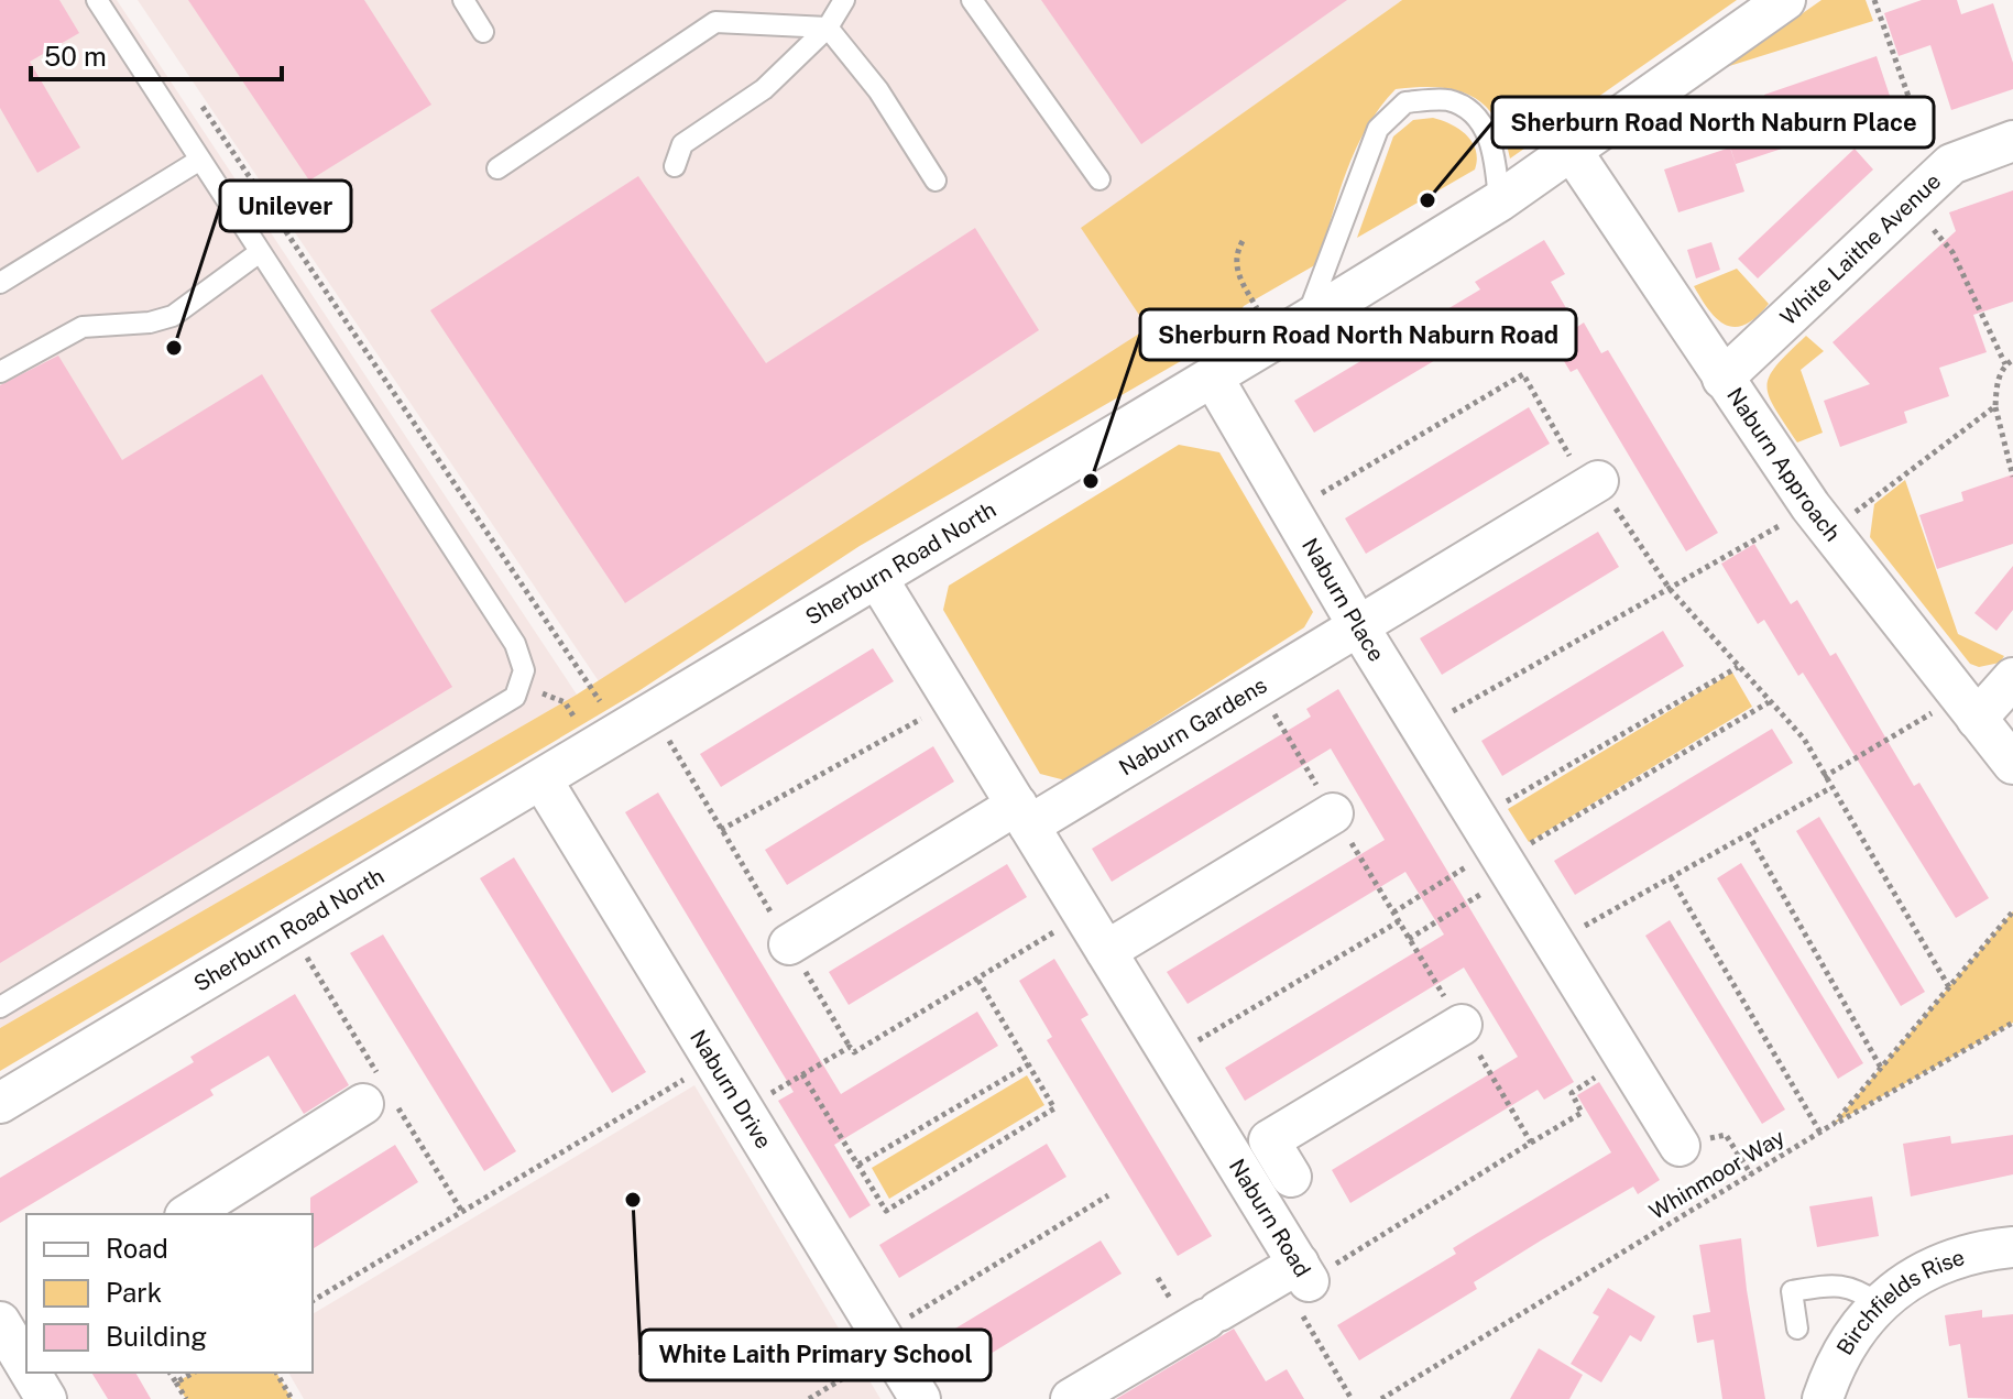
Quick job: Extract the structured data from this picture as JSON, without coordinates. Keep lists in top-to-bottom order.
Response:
{
  "streets": {
    "street": [
      "White Laithe Avenue",
      "Naburn Approach",
      "Sherburn Road North",
      "Naburn Place",
      "Naburn Gardens",
      "Naburn Drive",
      "Naburn Road",
      "Birchfields Rise"
    ],
    "path": ["Whinmoor Way"]
  },
  "crossings": [
    ["White Laithe Avenue", "Naburn Approach"],
    ["Naburn Approach", "Sherburn Road North"],
    ["Sherburn Road North", "Naburn Place"],
    ["Sherburn Road North", "Naburn Drive"],
    ["Sherburn Road North", "Naburn Road"],
    ["Naburn Place", "Naburn Gardens"],
    ["Naburn Place", "Naburn Road"],
    ["Naburn Gardens", "Naburn Road"]
  ],
  "places": [
    "Sherburn Road North Naburn Place",
    "Unilever",
    "Sherburn Road North Naburn Road",
    "White Laith Primary School"
  ],
  "legend": ["Road", "Park", "Building"],
  "scale_bar": "50 m"
}
